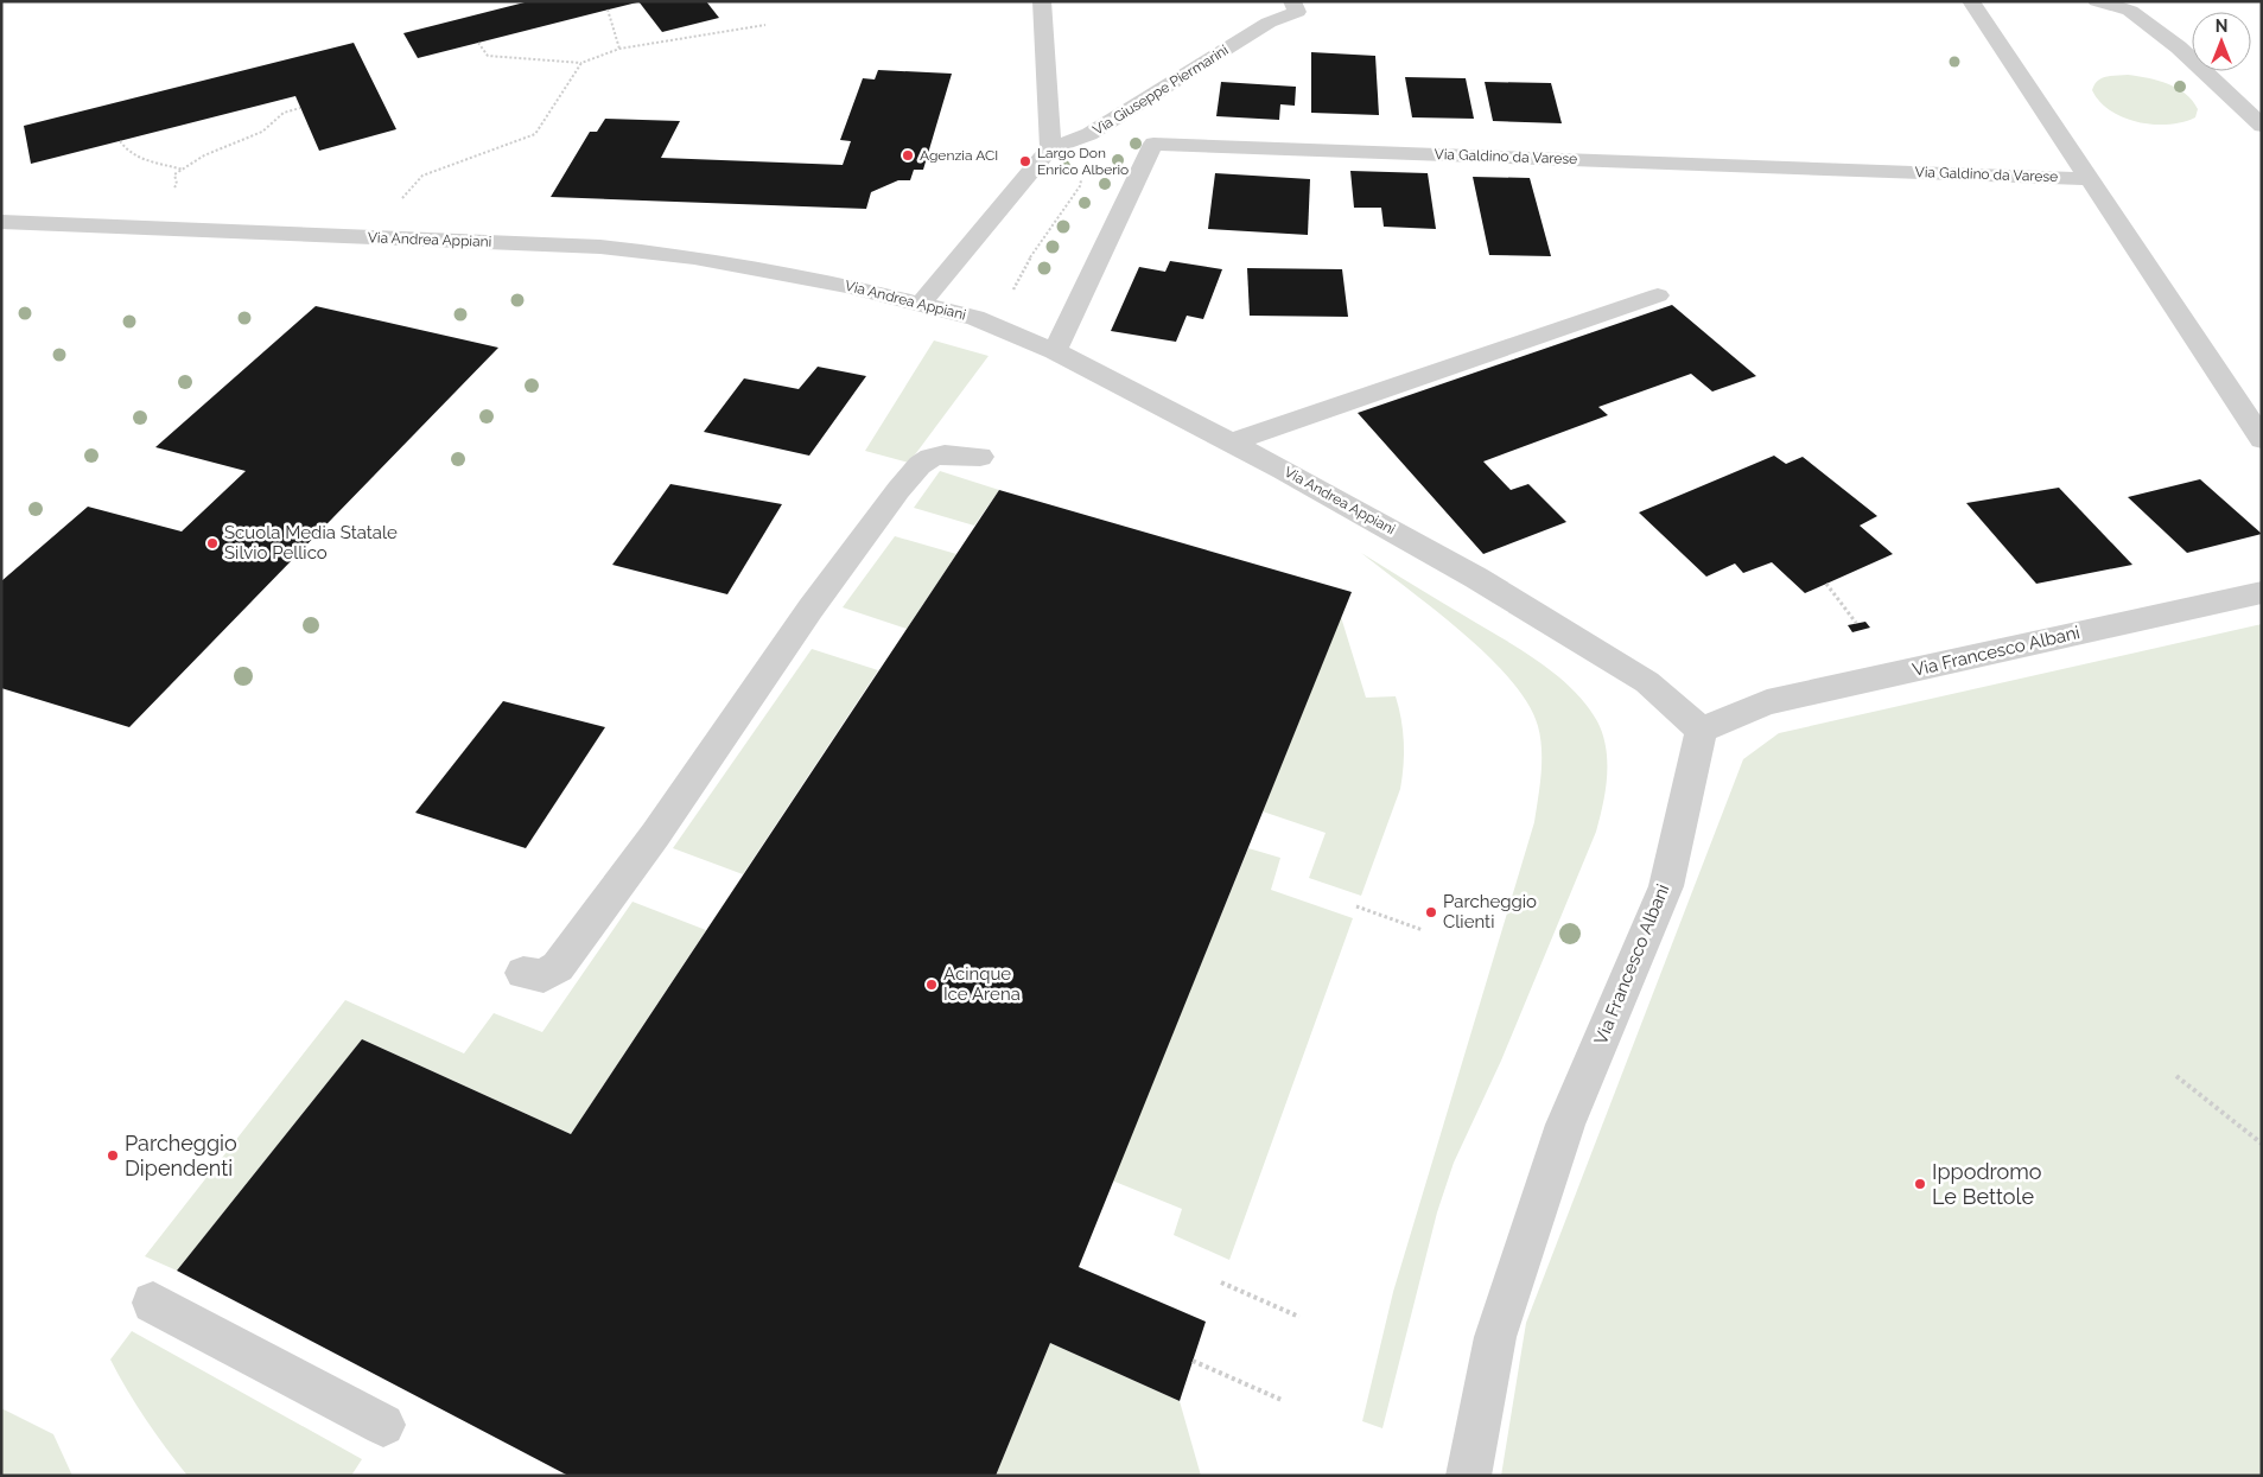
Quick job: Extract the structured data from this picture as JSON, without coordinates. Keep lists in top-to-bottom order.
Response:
{
  "streets": {
    "street": [
      "Via Giuseppe Piermarini",
      "Via Galdino da Varese",
      "Via Andrea Appiani",
      "Via Francesco Albani"
    ]
  },
  "crossings": [
    ["Via Giuseppe Piermarini", "Via Andrea Appiani"],
    ["Via Galdino da Varese", "Via Andrea Appiani"],
    ["Via Andrea Appiani", "Via Francesco Albani"]
  ],
  "places": [
    "Agenzia ACI",
    "Largo Don Enrico Alberio",
    "Scuola Media Statale Silvio Pellico",
    "Parcheggio Clienti",
    "Acinque Ice Arena",
    "Parcheggio Dipendenti",
    "Ippodromo Le Bettole"
  ],
  "north": "top"
}
